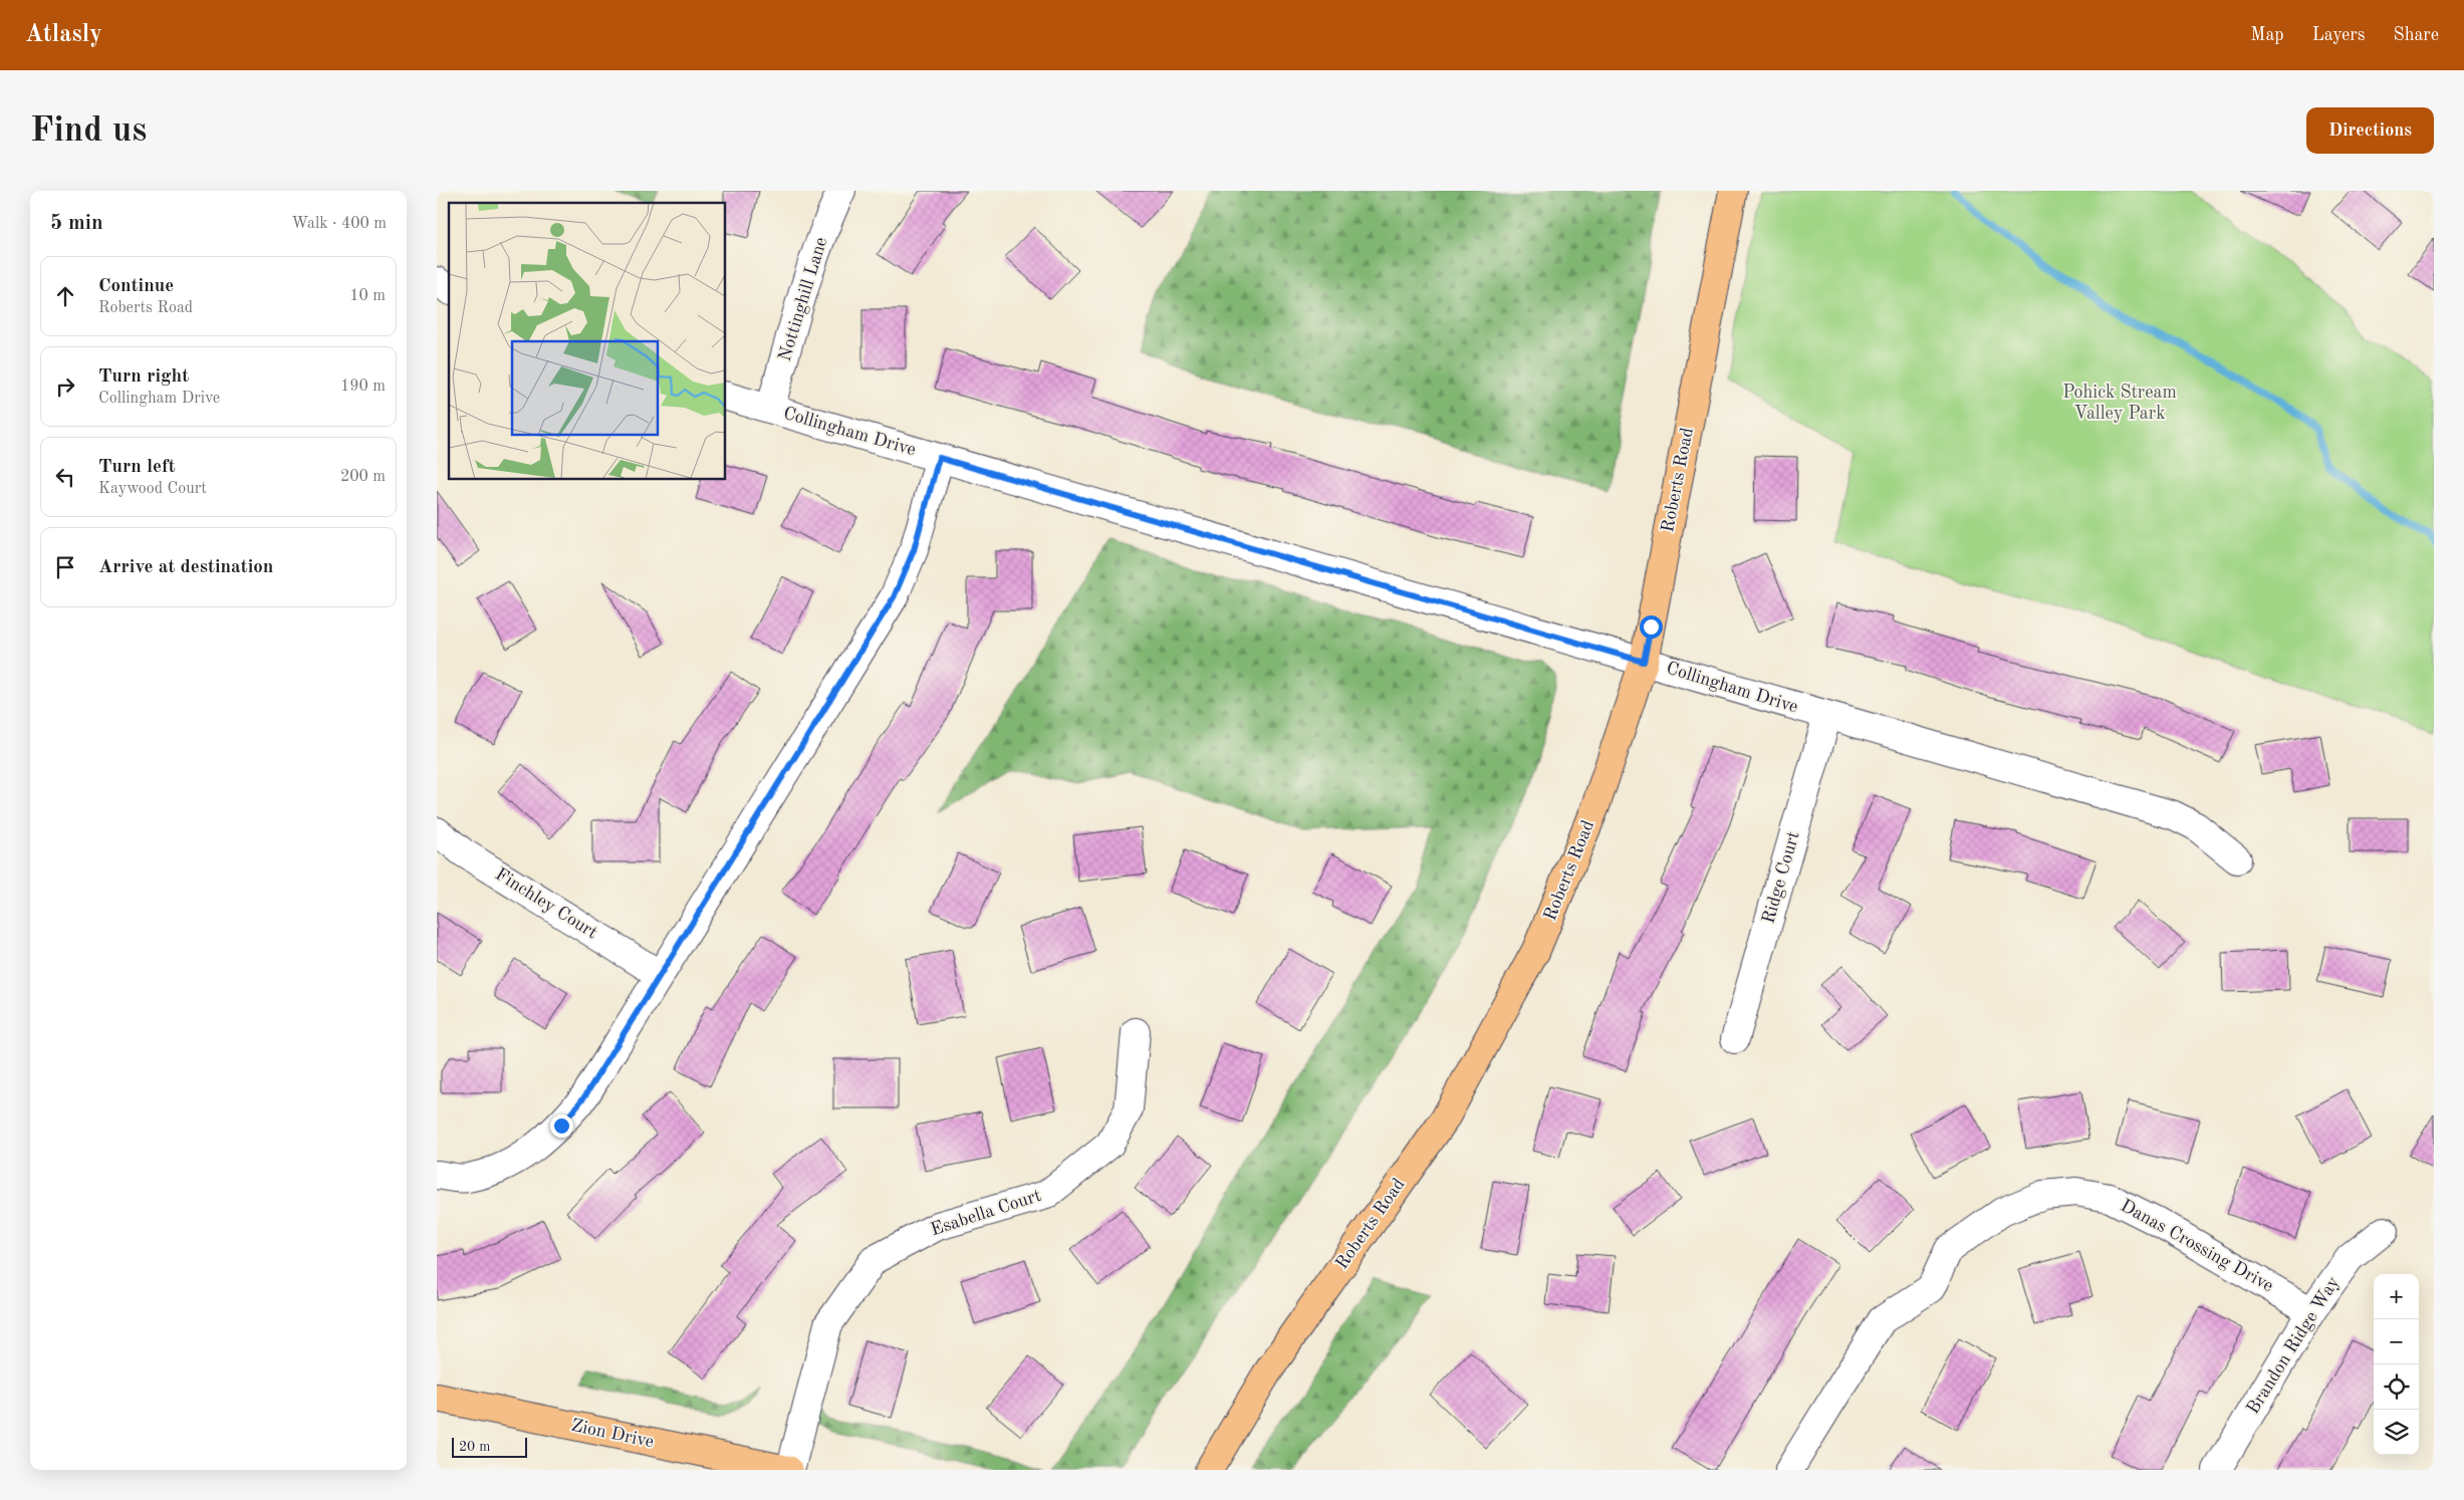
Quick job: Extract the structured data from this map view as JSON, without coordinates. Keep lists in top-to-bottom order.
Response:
{
  "streets": {
    "main road": ["Roberts Road", "Zion Drive"],
    "street": [
      "Nottinghill Lane",
      "Collingham Drive",
      "Ridge Court",
      "Finchley Court",
      "Esabella Court",
      "Danas Crossing Drive",
      "Brandon Ridge Way"
    ]
  },
  "crossings": [
    ["Nottinghill Lane", "Collingham Drive"],
    ["Collingham Drive", "Roberts Road"],
    ["Collingham Drive", "Ridge Court"],
    ["Esabella Court", "Zion Drive"],
    ["Danas Crossing Drive", "Brandon Ridge Way"]
  ],
  "parks": ["Pohick Stream Valley Park"],
  "scale_bar": "20 m",
  "page": {
    "header": "Atlasly",
    "nav": ["Map", "Layers", "Share"],
    "buttons": "Directions",
    "title": "Find us",
    "heading": ["5 min", "Walk · 400 m"],
    "list": [
      ["Continue", "Roberts Road", "10 m"],
      ["Turn right", "Collingham Drive", "190 m"],
      ["Turn left", "Kaywood Court", "200 m"],
      "Arrive at destination"
    ],
    "map_buttons": ["+", "−"],
    "scale": "20 m"
  }
}
